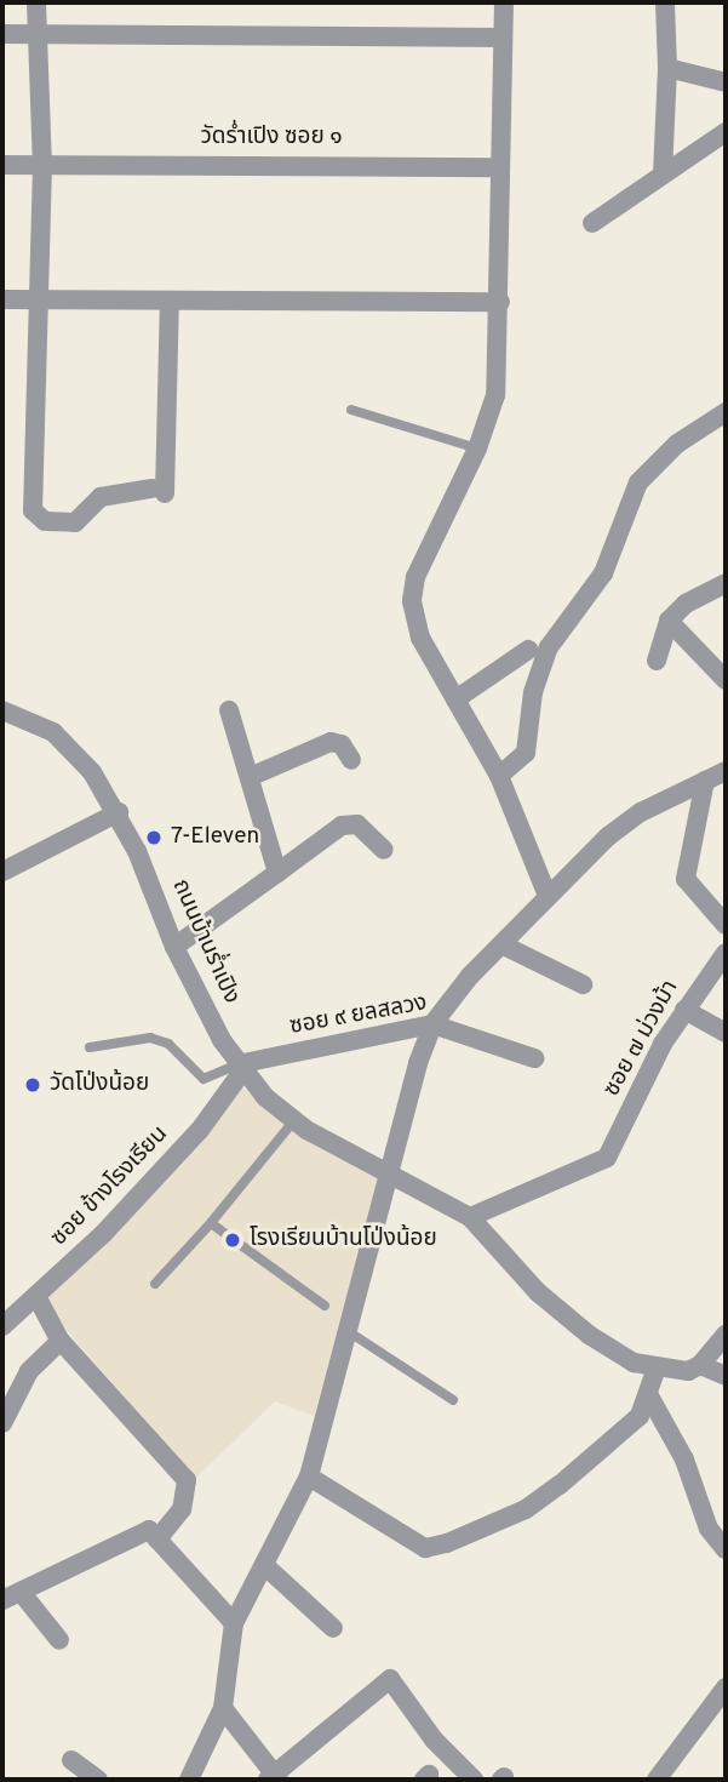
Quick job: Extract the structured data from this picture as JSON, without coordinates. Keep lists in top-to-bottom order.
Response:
{
  "streets": {
    "street": [
      "วัดร่ำเปิง ซอย ๑",
      "ถนนบ้านร่ำเปิง",
      "ซอย ๙ ยลสลวง",
      "ซอย ๗ ม่วงม้า",
      "ซอย ข้างโรงเรียน"
    ]
  },
  "crossings": [
    ["ถนนบ้านร่ำเปิง", "ซอย ๙ ยลสลวง"],
    ["ถนนบ้านร่ำเปิง", "ซอย ๗ ม่วงม้า"],
    ["ถนนบ้านร่ำเปิง", "ซอย ข้างโรงเรียน"],
    ["ซอย ๙ ยลสลวง", "ซอย ข้างโรงเรียน"]
  ],
  "places": ["7-Eleven", "วัดโป่งน้อย", "โรงเรียนบ้านโป่งน้อย"]
}
